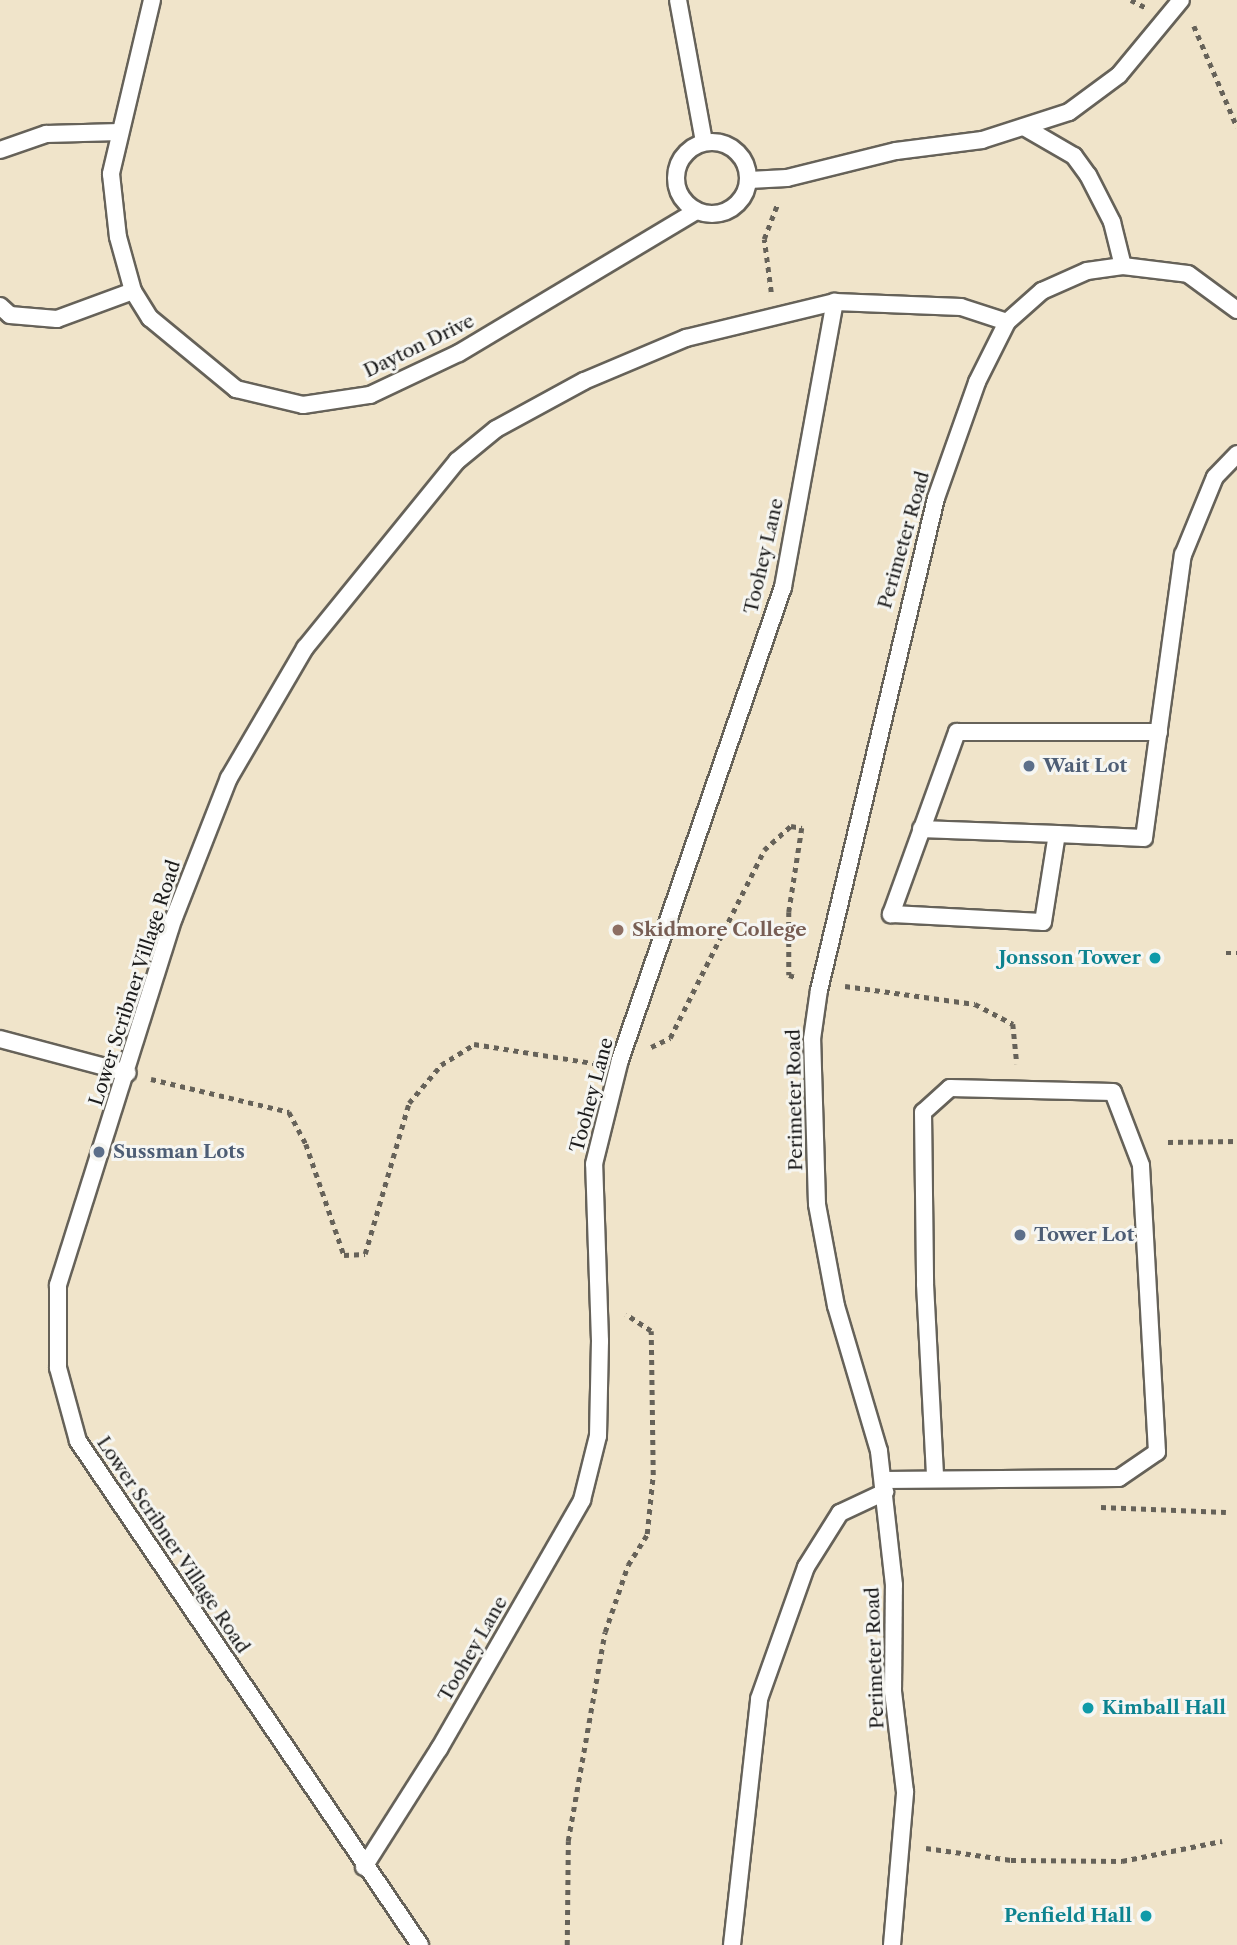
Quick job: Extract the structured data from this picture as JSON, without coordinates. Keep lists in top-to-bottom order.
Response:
{
  "streets": {
    "lane": [
      "Dayton Drive",
      "Perimeter Road",
      "Toohey Lane",
      "Lower Scribner Village Road"
    ]
  },
  "crossings": [
    ["Perimeter Road", "Lower Scribner Village Road"],
    ["Toohey Lane", "Lower Scribner Village Road"]
  ],
  "places": [
    "Wait Lot",
    "Skidmore College",
    "Jonsson Tower",
    "Sussman Lots",
    "Tower Lot",
    "Kimball Hall",
    "Penfield Hall"
  ]
}
